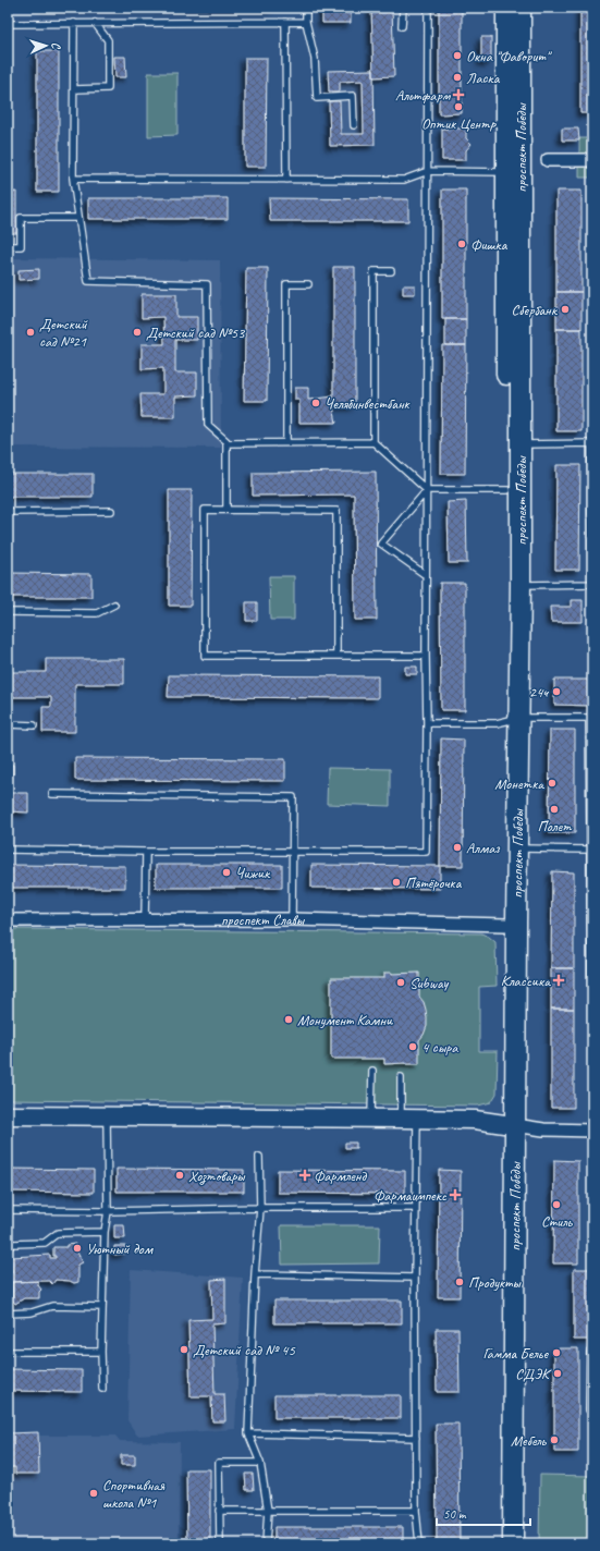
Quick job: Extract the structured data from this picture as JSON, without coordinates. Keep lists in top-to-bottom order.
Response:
{
  "streets": {
    "main road": ["проспект Победы"],
    "street": ["проспект Славы"]
  },
  "crossings": [
    ["проспект Победы", "проспект Славы"]
  ],
  "places": {
    "other": [
      "Окна \"Фаворит\"",
      "Ласка",
      "Оптик Центр",
      "Фишка",
      "Сбербанк",
      "Детский сад №21",
      "Детский сад №53",
      "Челябинвестбанк",
      "24ч",
      "Монетка",
      "Полет",
      "Алмаз",
      "Чижик",
      "Пятёрочка",
      "Subway",
      "Монумент Камни",
      "4 сыра",
      "Хозтовары",
      "Стиль",
      "Уютный дом",
      "Продукты",
      "Детский сад № 45",
      "Гамма Белье",
      "СДЭК",
      "Мебель",
      "Спортивная школа №1"
    ],
    "health": [
      "Альтфарм",
      "Классика",
      "Фармленд",
      "Фармаимпекс"
    ]
  },
  "scale_bar": "50 m",
  "north": "right"
}
